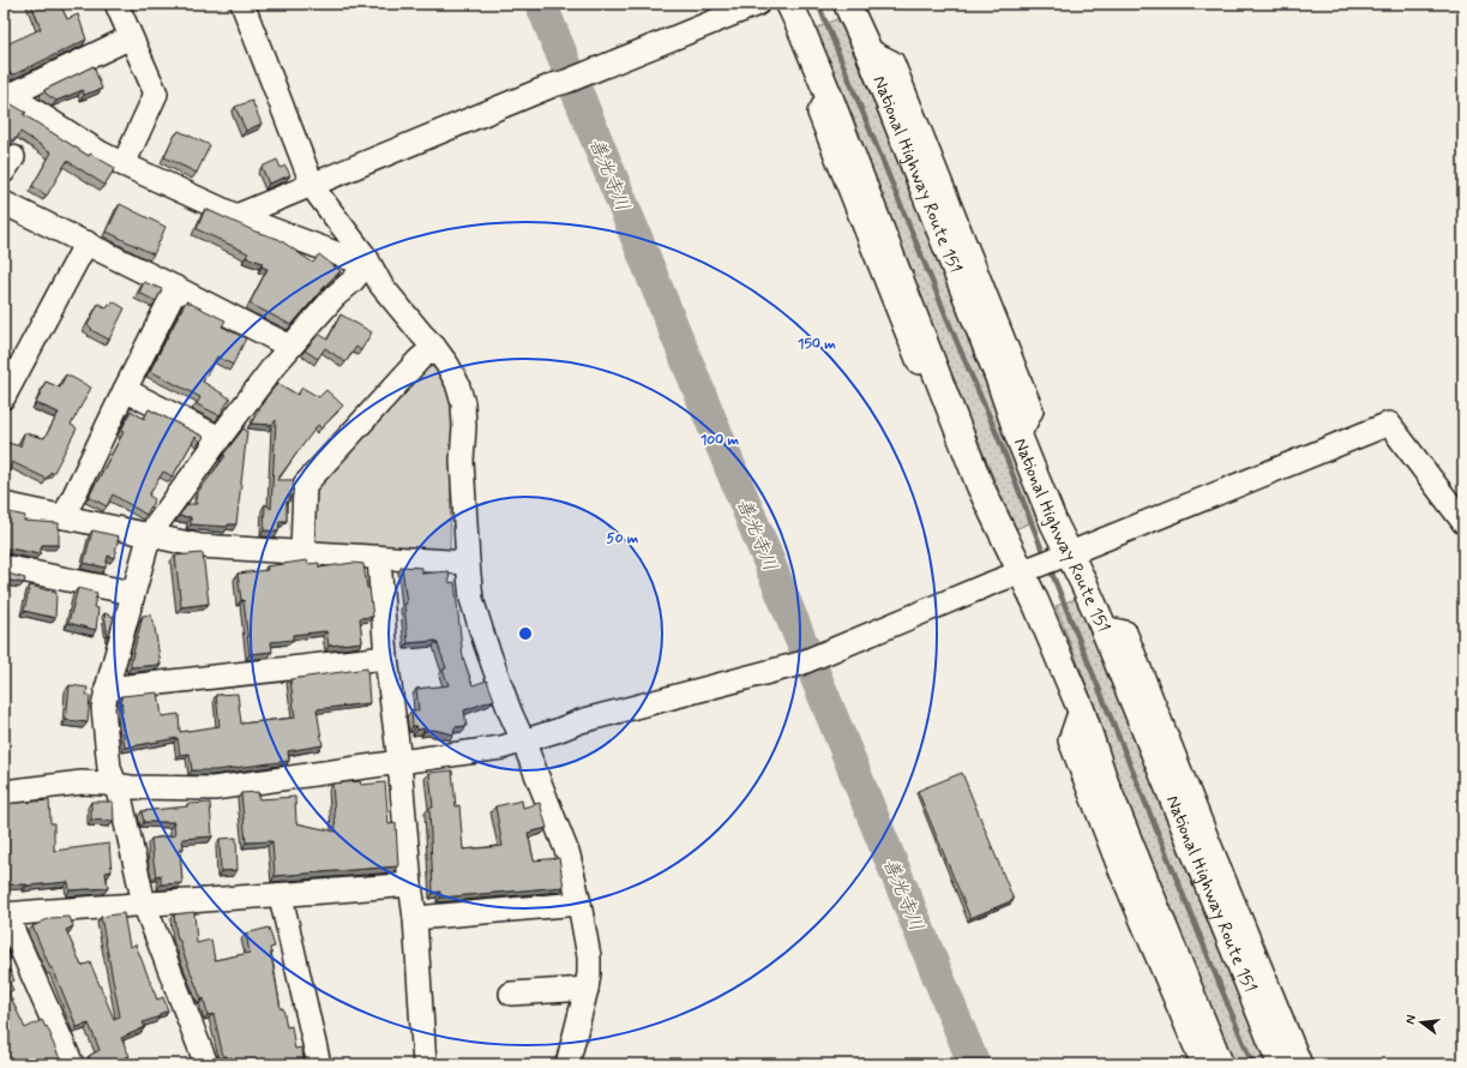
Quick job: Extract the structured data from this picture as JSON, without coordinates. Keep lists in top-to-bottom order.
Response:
{
  "streets": {
    "highway": ["National Highway Route 151"]
  },
  "water": ["善光寺川"],
  "north": "left",
  "rings": ["150 m", "100 m", "50 m"]
}
